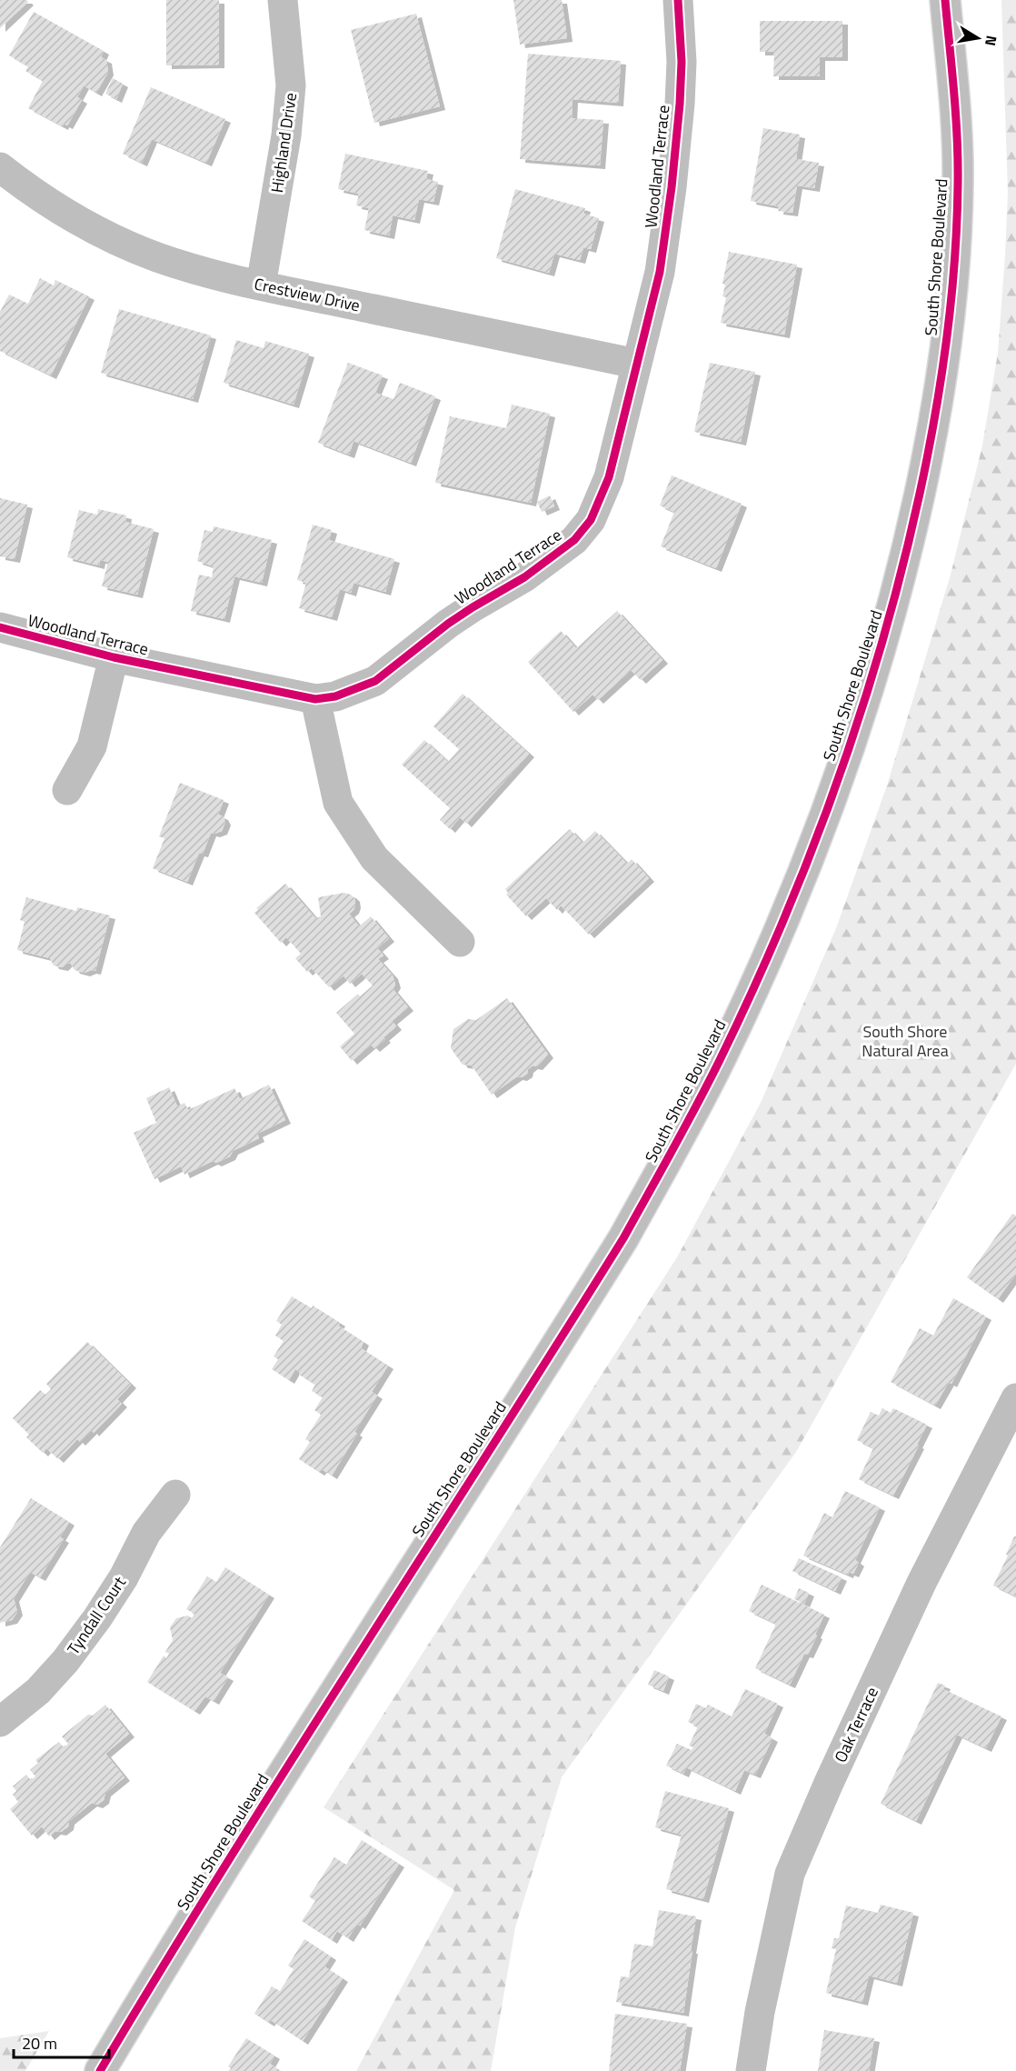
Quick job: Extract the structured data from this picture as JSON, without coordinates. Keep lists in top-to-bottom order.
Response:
{
  "streets": {
    "street": [
      "Highland Drive",
      "Woodland Terrace",
      "South Shore Boulevard",
      "Crestview Drive",
      "Tyndall Court",
      "Oak Terrace"
    ]
  },
  "crossings": [
    ["Highland Drive", "Crestview Drive"],
    ["Woodland Terrace", "Crestview Drive"]
  ],
  "parks": ["South Shore Natural Area"],
  "scale_bar": "20 m",
  "north": "right"
}
